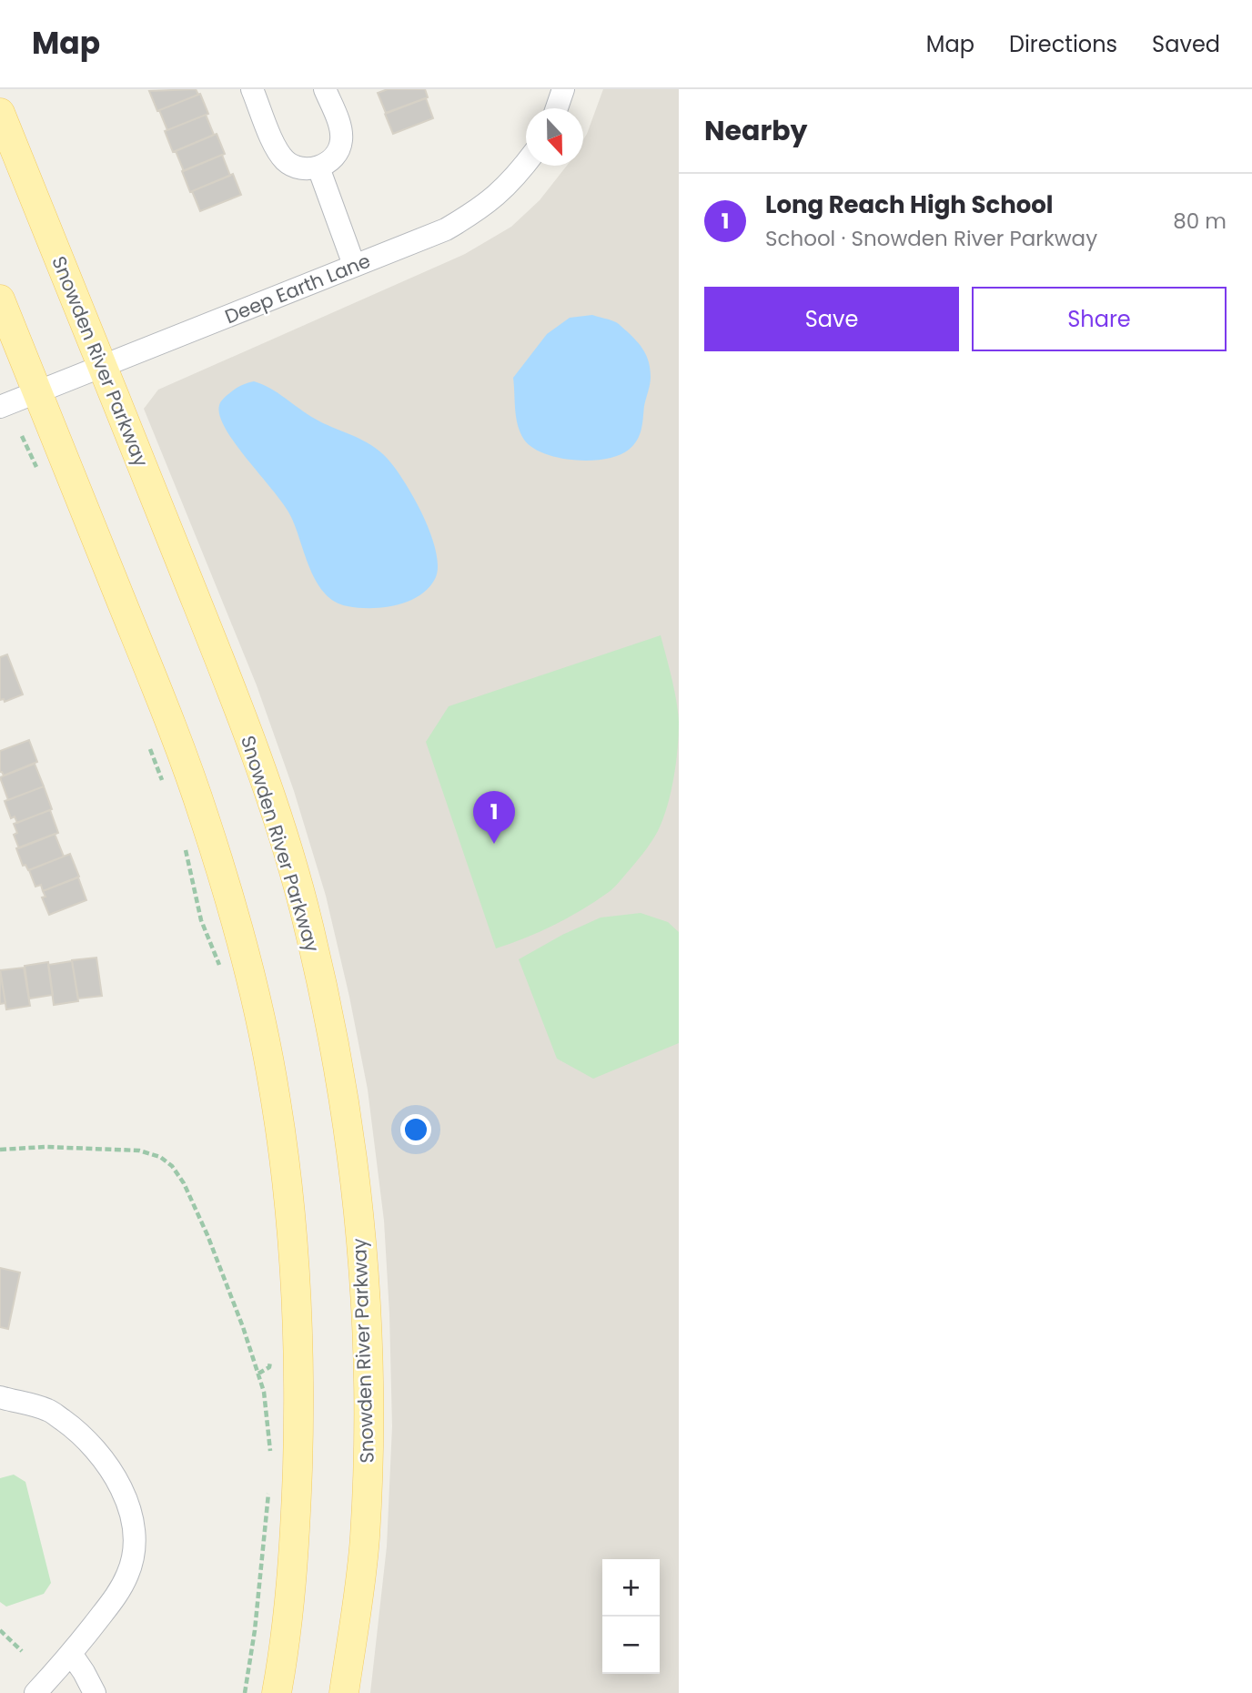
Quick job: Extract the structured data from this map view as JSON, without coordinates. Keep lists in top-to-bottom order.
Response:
{
  "streets": {
    "main road": ["Snowden River Parkway"],
    "street": ["Deep Earth Lane"]
  },
  "crossings": [
    ["Deep Earth Lane", "Snowden River Parkway"]
  ],
  "north": "bottom",
  "page": {
    "header": "Map",
    "nav": ["Map", "Directions", "Saved"],
    "heading": "Nearby",
    "list": [
      {
        "mark": "1",
        "name": "Long Reach High School",
        "note": "School · Snowden River Parkway",
        "value": "80 m"
      }
    ],
    "buttons": ["Save", "Share"],
    "pins": "1",
    "map_buttons": ["+", "−"]
  }
}
